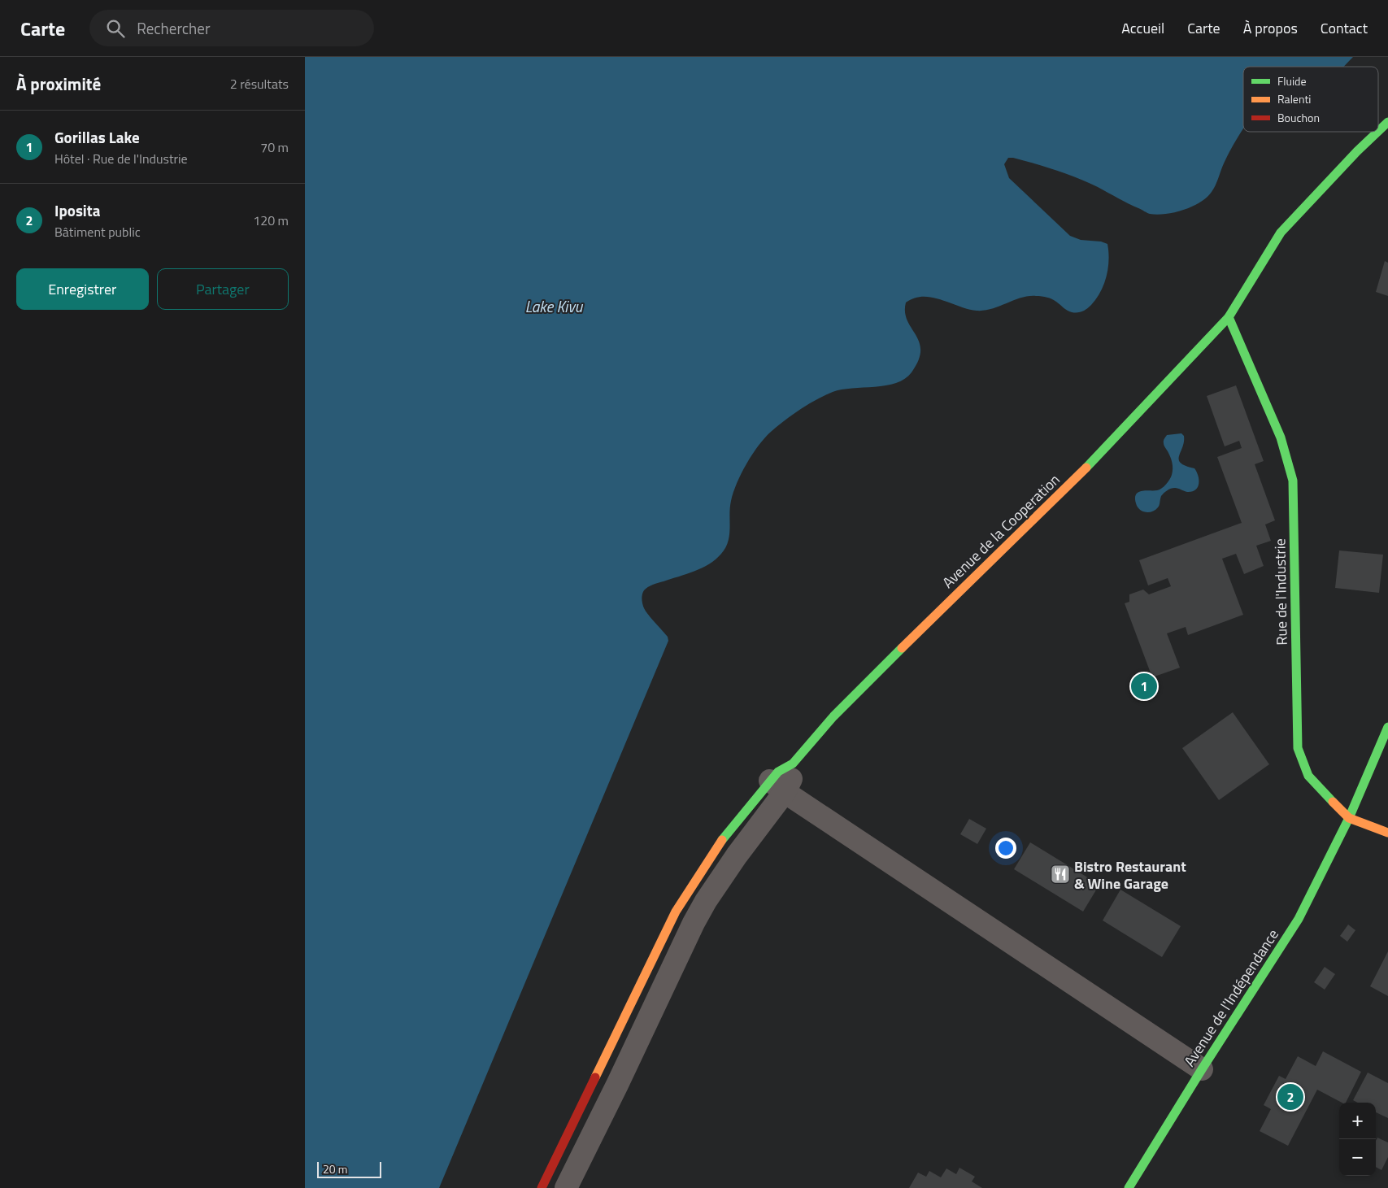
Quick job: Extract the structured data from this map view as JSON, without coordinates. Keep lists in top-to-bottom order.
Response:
{
  "streets": {
    "main road": ["Avenue de la Cooperation", "Rue de l'Industrie", "Avenue de l'Indépendance"]
  },
  "crossings": [
    ["Avenue de la Cooperation", "Rue de l'Industrie"],
    ["Rue de l'Industrie", "Avenue de l'Indépendance"]
  ],
  "water": ["Lake Kivu"],
  "places": {
    "restaurant": ["Bistro Restaurant & Wine Garage"]
  },
  "legend": ["Fluide", "Ralenti", "Bouchon"],
  "scale_bar": "20 m",
  "page": {
    "header": "Carte",
    "search": "Rechercher",
    "nav": [
      "Accueil",
      "Carte",
      "À propos",
      "Contact"
    ],
    "heading": ["À proximité", "2 résultats"],
    "list": [
      {
        "mark": "1",
        "name": "Gorillas Lake",
        "note": "Hôtel · Rue de l'Industrie",
        "value": "70 m"
      },
      {
        "mark": "2",
        "name": "Iposita",
        "note": "Bâtiment public",
        "value": "120 m"
      }
    ],
    "buttons": ["Enregistrer", "Partager"],
    "pins": ["1", "2"],
    "map_buttons": ["+", "−"],
    "scale": "20 m"
  }
}
